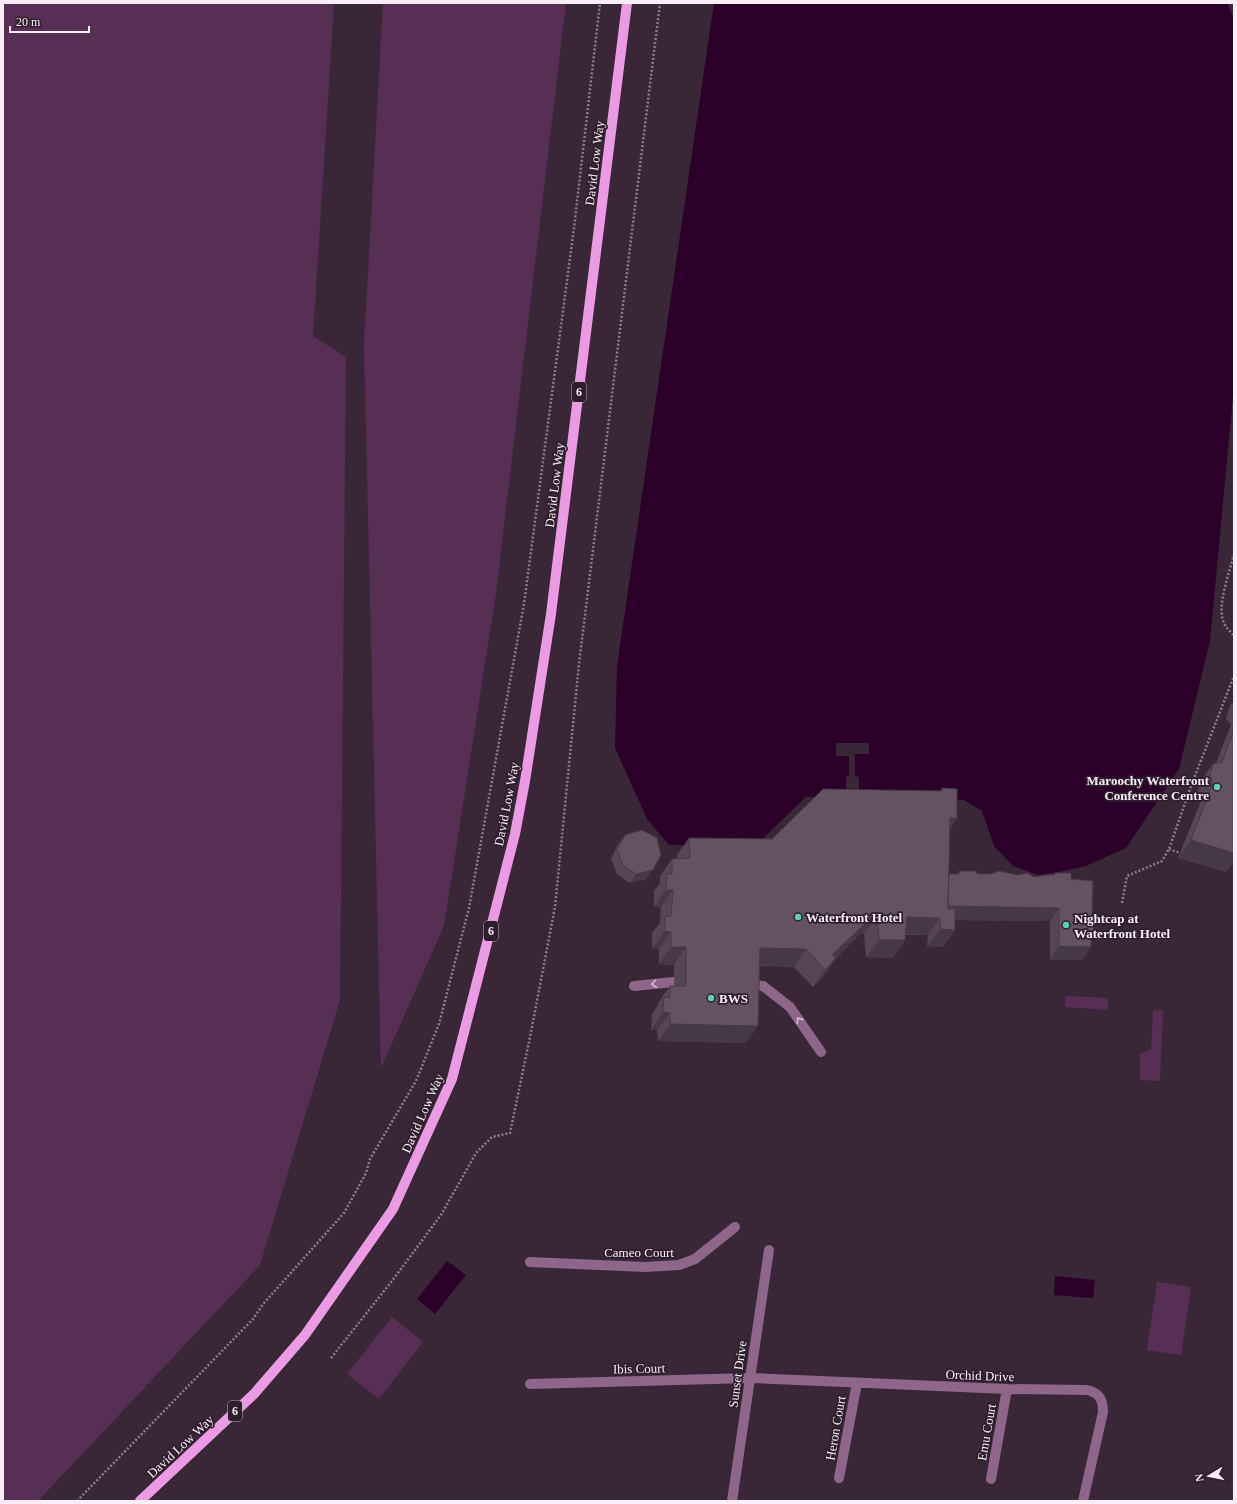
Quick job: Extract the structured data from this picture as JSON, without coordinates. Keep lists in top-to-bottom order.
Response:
{
  "streets": {
    "main road": ["David Low Way", "6"],
    "street": [
      "Cameo Court",
      "Ibis Court",
      "Sunset Drive",
      "Orchid Drive",
      "Heron Court",
      "Emu Court"
    ]
  },
  "crossings": [
    ["Ibis Court", "Sunset Drive"],
    ["Ibis Court", "Orchid Drive"],
    ["Sunset Drive", "Orchid Drive"],
    ["Orchid Drive", "Heron Court"],
    ["Orchid Drive", "Emu Court"]
  ],
  "places": [
    "Maroochy Waterfront Conference Centre",
    "Waterfront Hotel",
    "Nightcap at Waterfront Hotel",
    "BWS"
  ],
  "scale_bar": "20 m",
  "north": "left"
}
